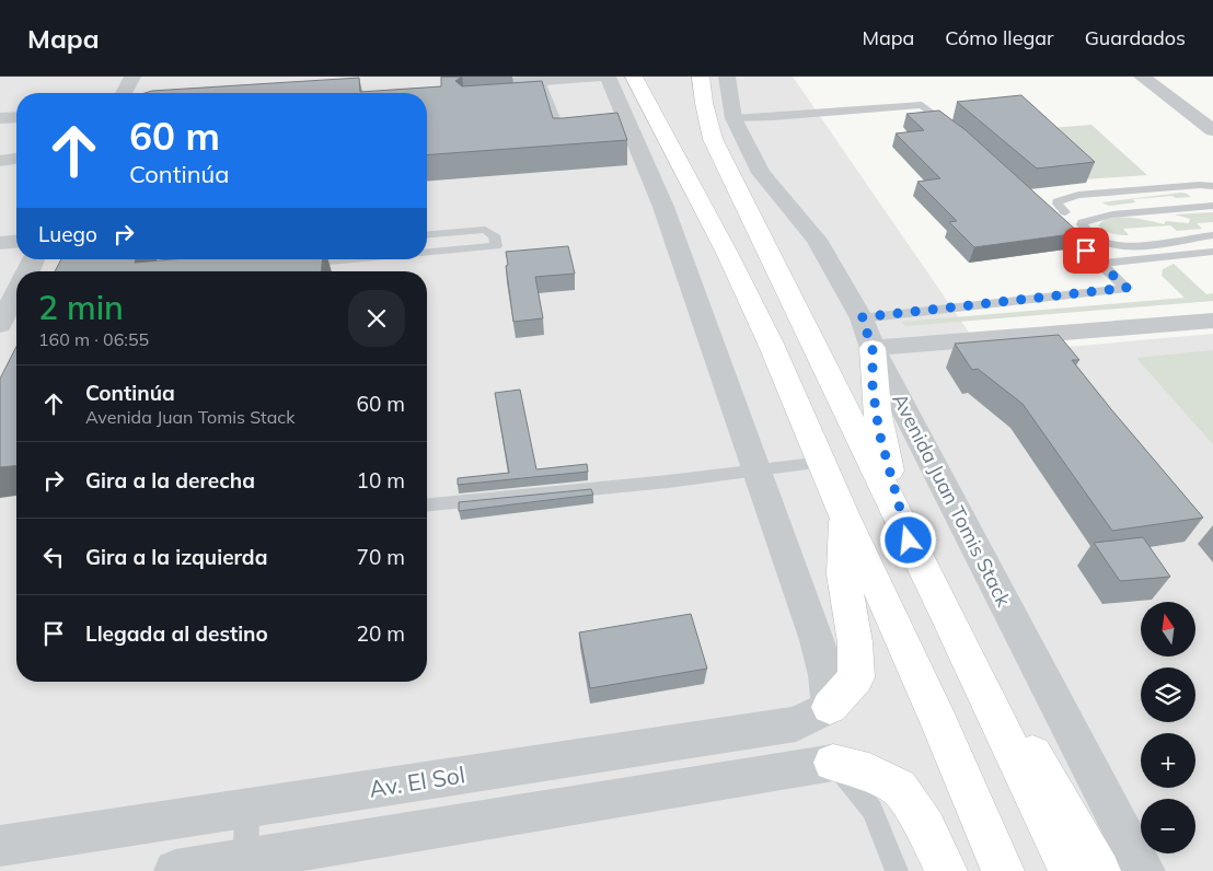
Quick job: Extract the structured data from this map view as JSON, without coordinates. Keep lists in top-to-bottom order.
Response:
{
  "streets": {
    "street": ["Avenida Juan Tomis Stack", "Av. El Sol"]
  },
  "north": "top",
  "page": {
    "header": "Mapa",
    "nav": ["Mapa", "Cómo llegar", "Guardados"],
    "turn": ["60 m", "Continúa"],
    "then": "Luego",
    "heading": ["2 min", "160 m · 06:55"],
    "list": [
      {
        "name": "Continúa",
        "note": "Avenida Juan Tomis Stack",
        "value": "60 m"
      },
      {
        "name": "Gira a la derecha",
        "value": "10 m"
      },
      {
        "name": "Gira a la izquierda",
        "value": "70 m"
      },
      {
        "name": "Llegada al destino",
        "value": "20 m"
      }
    ],
    "map_buttons": ["+", "−"]
  }
}
